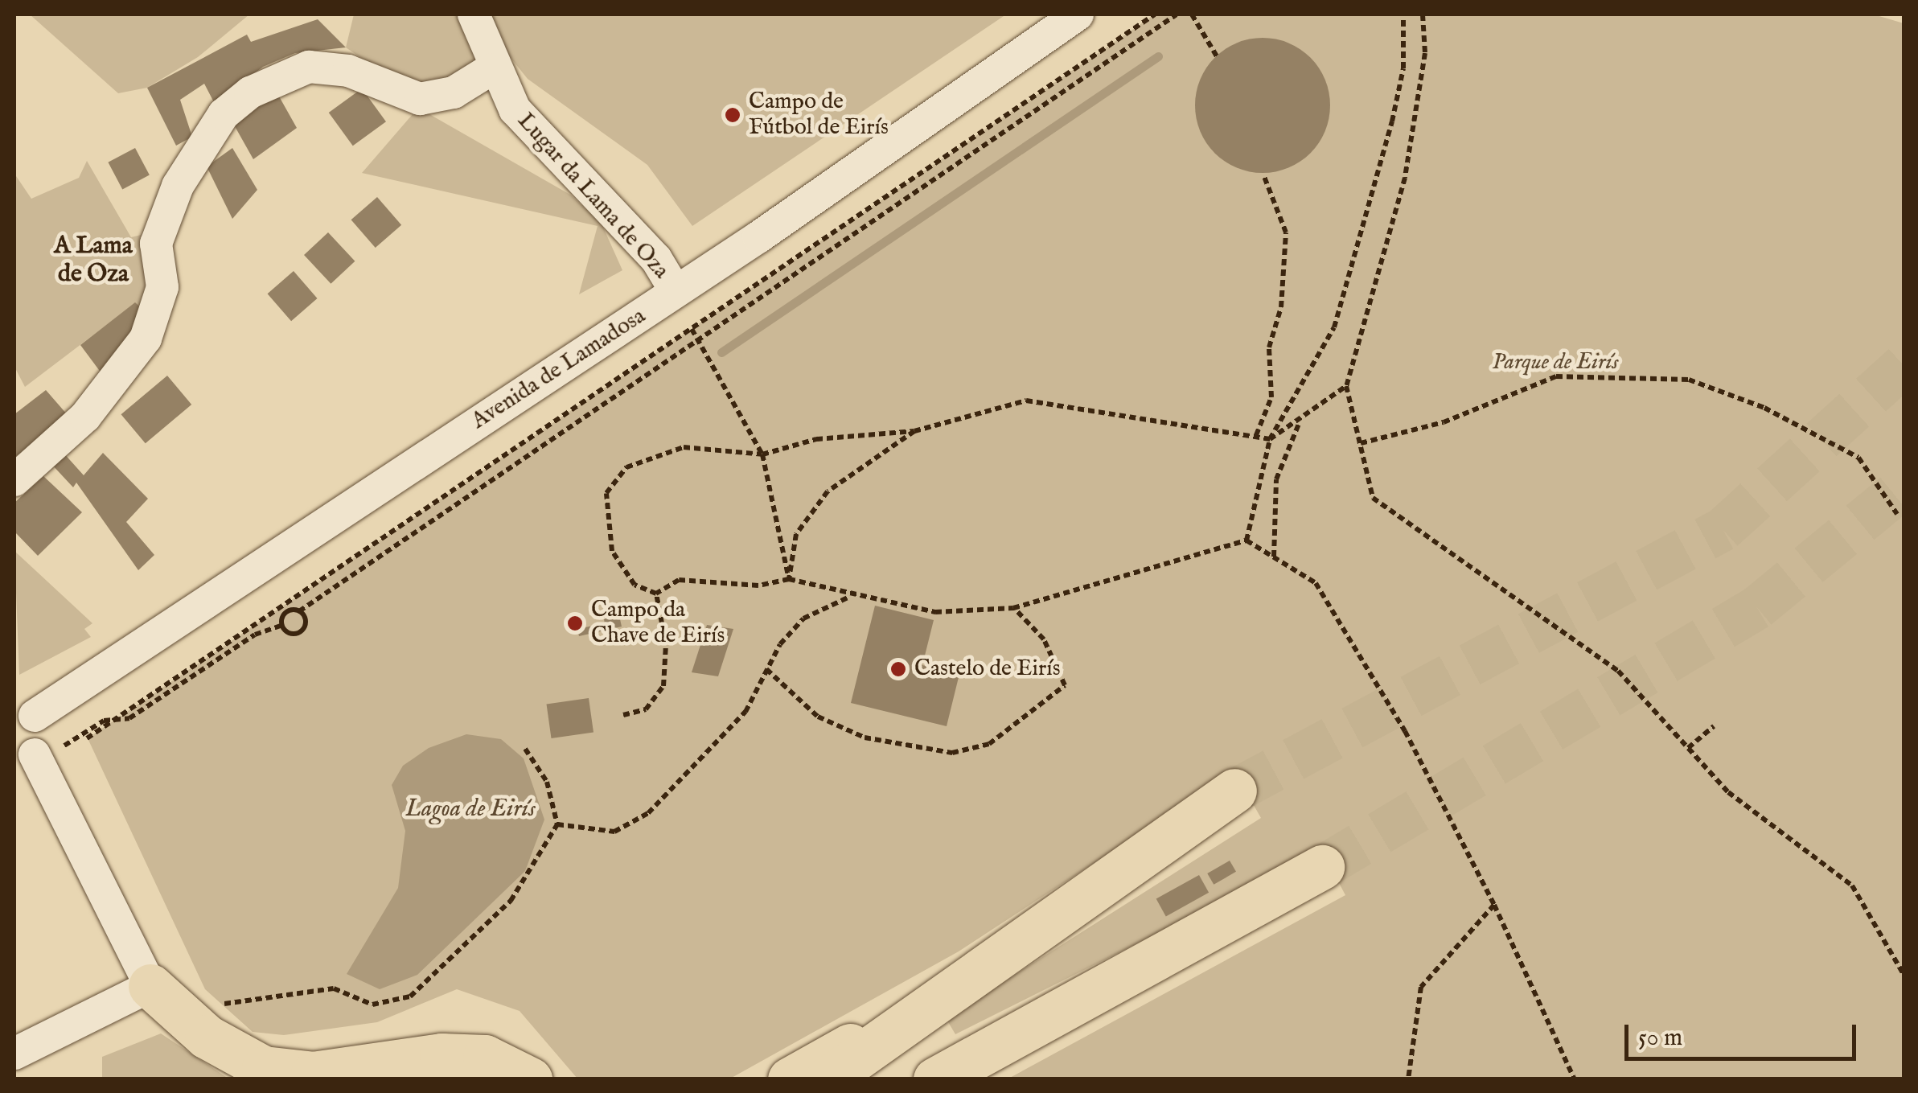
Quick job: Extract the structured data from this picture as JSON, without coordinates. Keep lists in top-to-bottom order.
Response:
{
  "streets": {
    "street": ["Lugar da Lama de Oza", "Avenida de Lamadosa"]
  },
  "crossings": [
    ["Lugar da Lama de Oza", "Avenida de Lamadosa"]
  ],
  "districts": ["A Lama de Oza"],
  "water": ["Lagoa de Eirís"],
  "parks": ["Parque de Eirís"],
  "places": ["Campo de Fútbol de Eirís", "Campo da Chave de Eirís", "Castelo de Eirís"],
  "scale_bar": "50 m"
}
